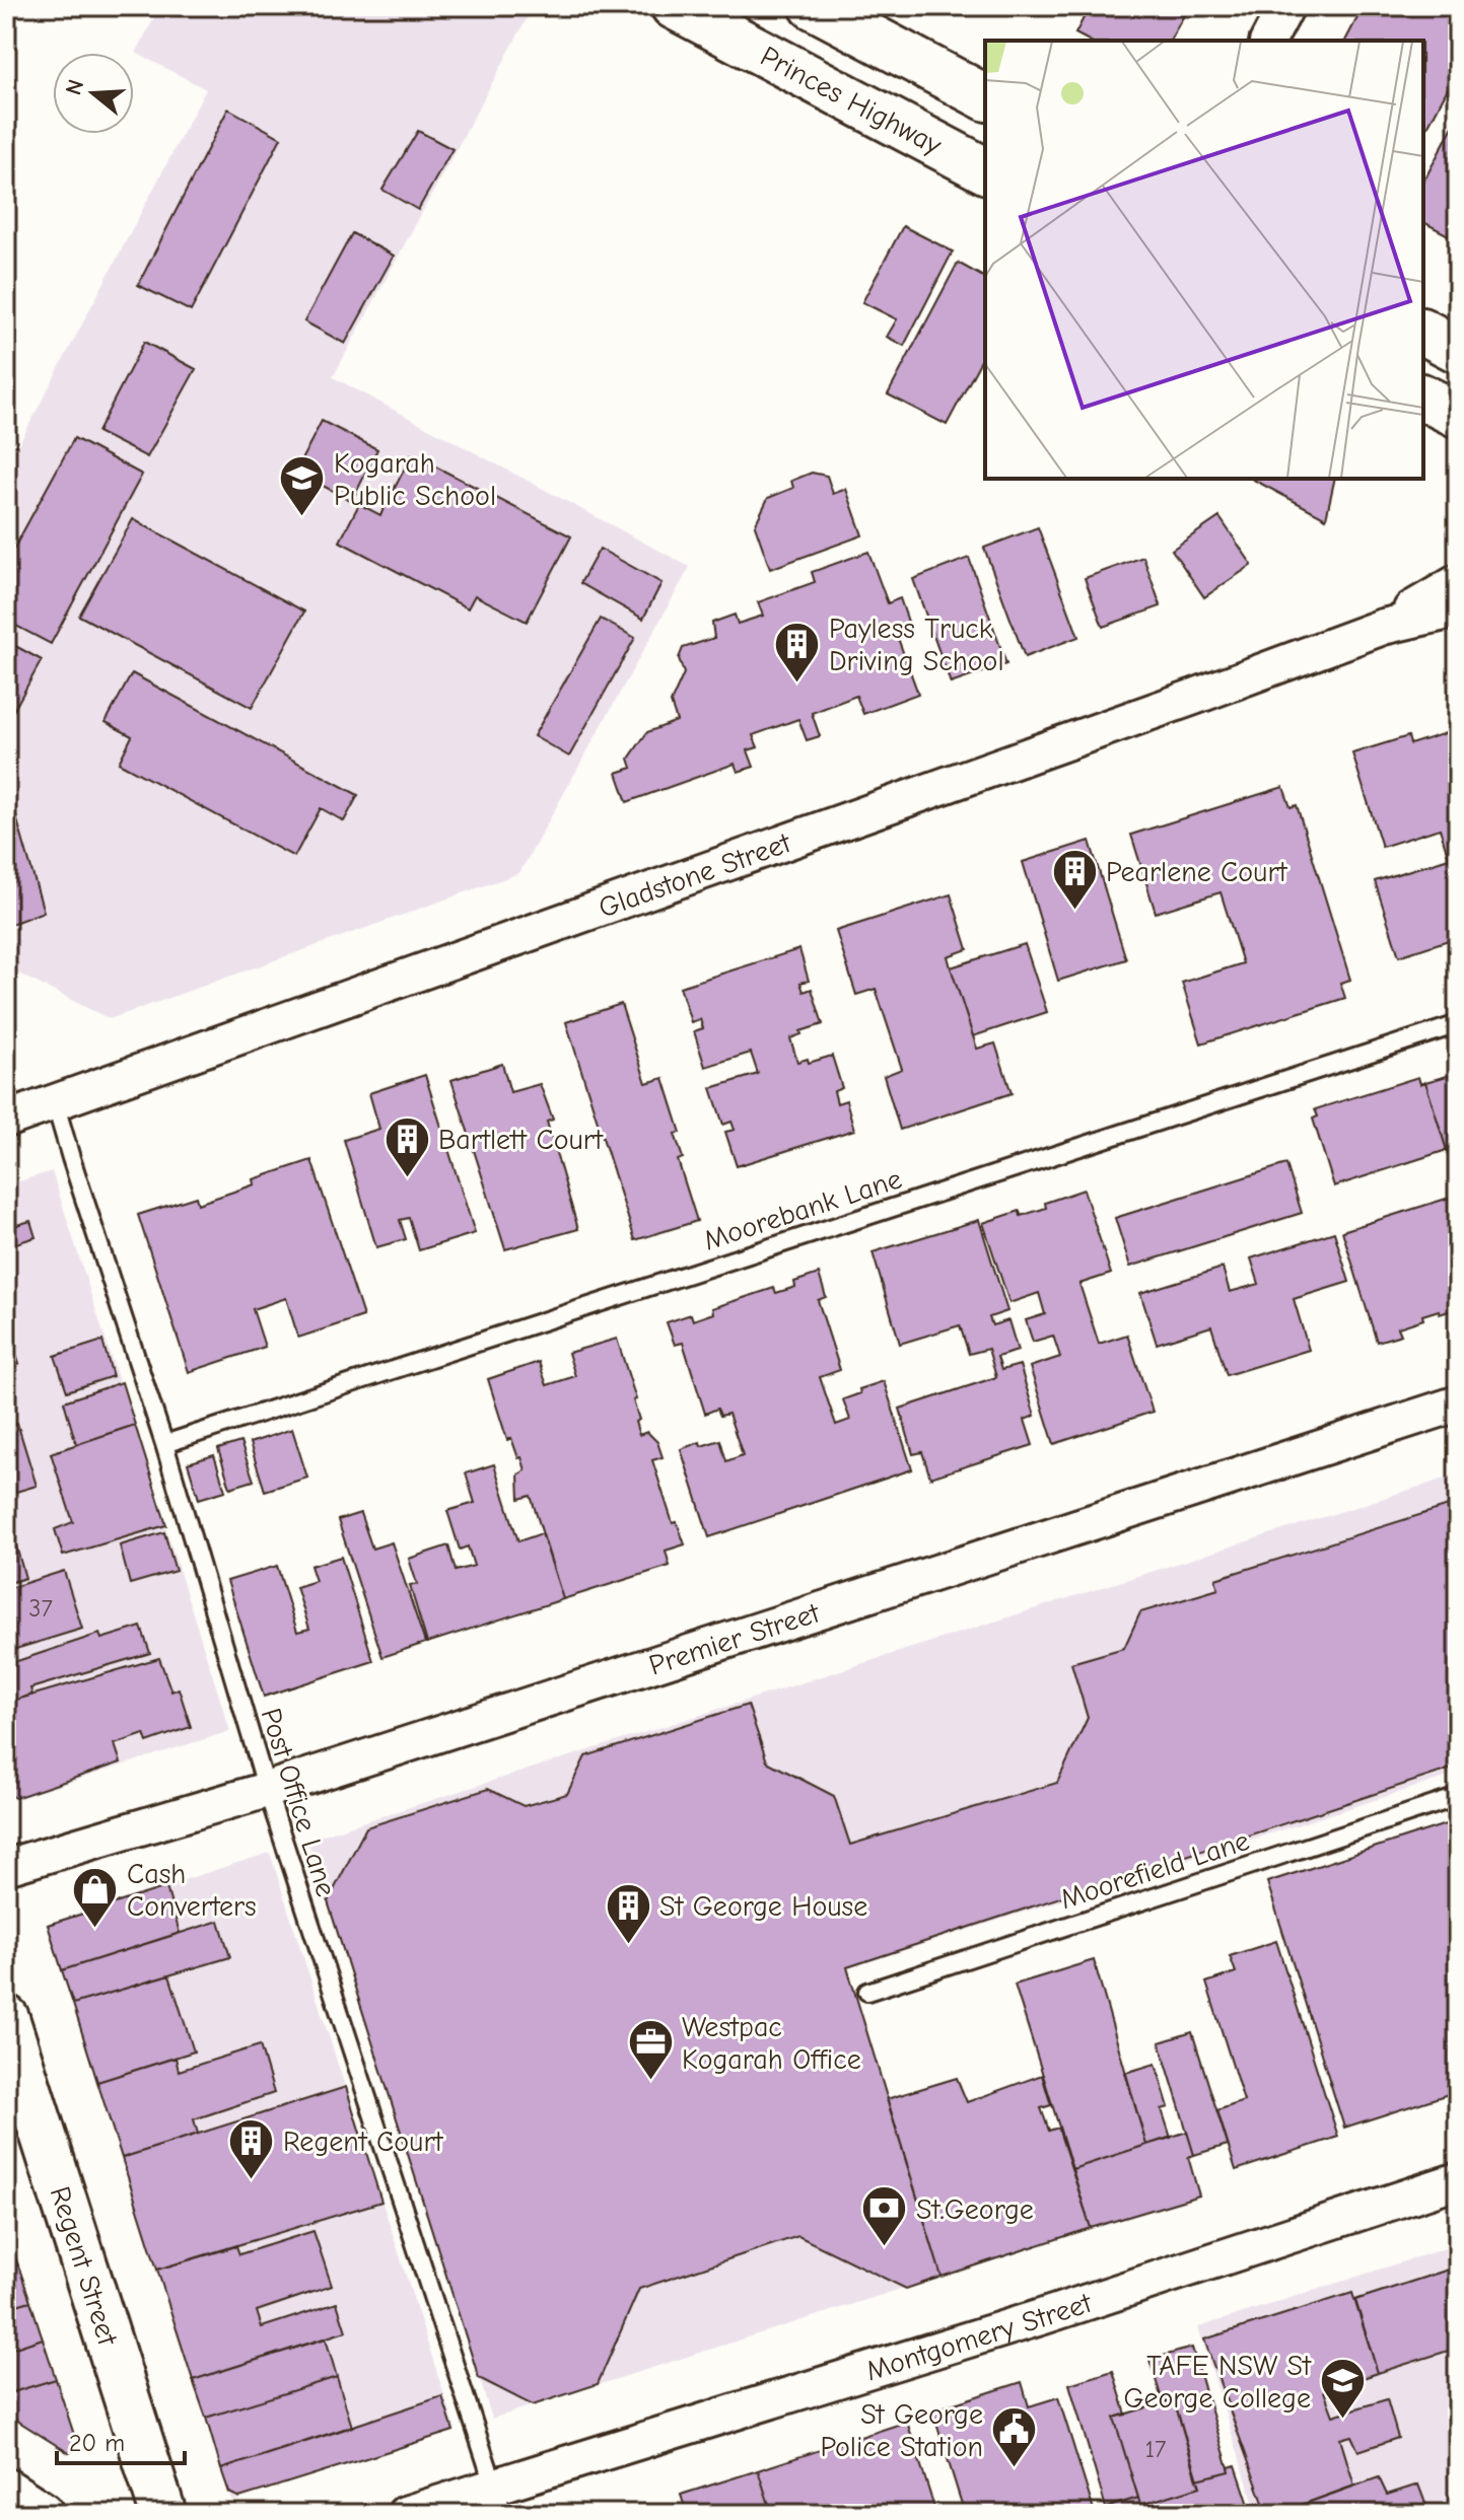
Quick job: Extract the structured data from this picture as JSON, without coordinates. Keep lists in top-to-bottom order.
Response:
{
  "streets": {
    "main road": ["Princes Highway", "Regent Street"],
    "street": ["Gladstone Street", "Premier Street", "Montgomery Street"],
    "lane": ["Moorebank Lane", "Post Office Lane", "Moorefield Lane"]
  },
  "crossings": [
    ["Gladstone Street", "Post Office Lane"],
    ["Moorebank Lane", "Post Office Lane"],
    ["Premier Street", "Post Office Lane"],
    ["Post Office Lane", "Montgomery Street"]
  ],
  "places": {
    "school or university": ["Kogarah Public School", "TAFE NSW St George College"],
    "building": [
      "Payless Truck Driving School",
      "Pearlene Court",
      "Bartlett Court",
      "St George House",
      "Regent Court"
    ],
    "shop": ["Cash Converters"],
    "office": ["Westpac Kogarah Office"],
    "bank": ["St.George"],
    "public building": ["St George Police Station"]
  },
  "house_numbers": ["37", "17"],
  "scale_bar": "20 m",
  "north": "left"
}
